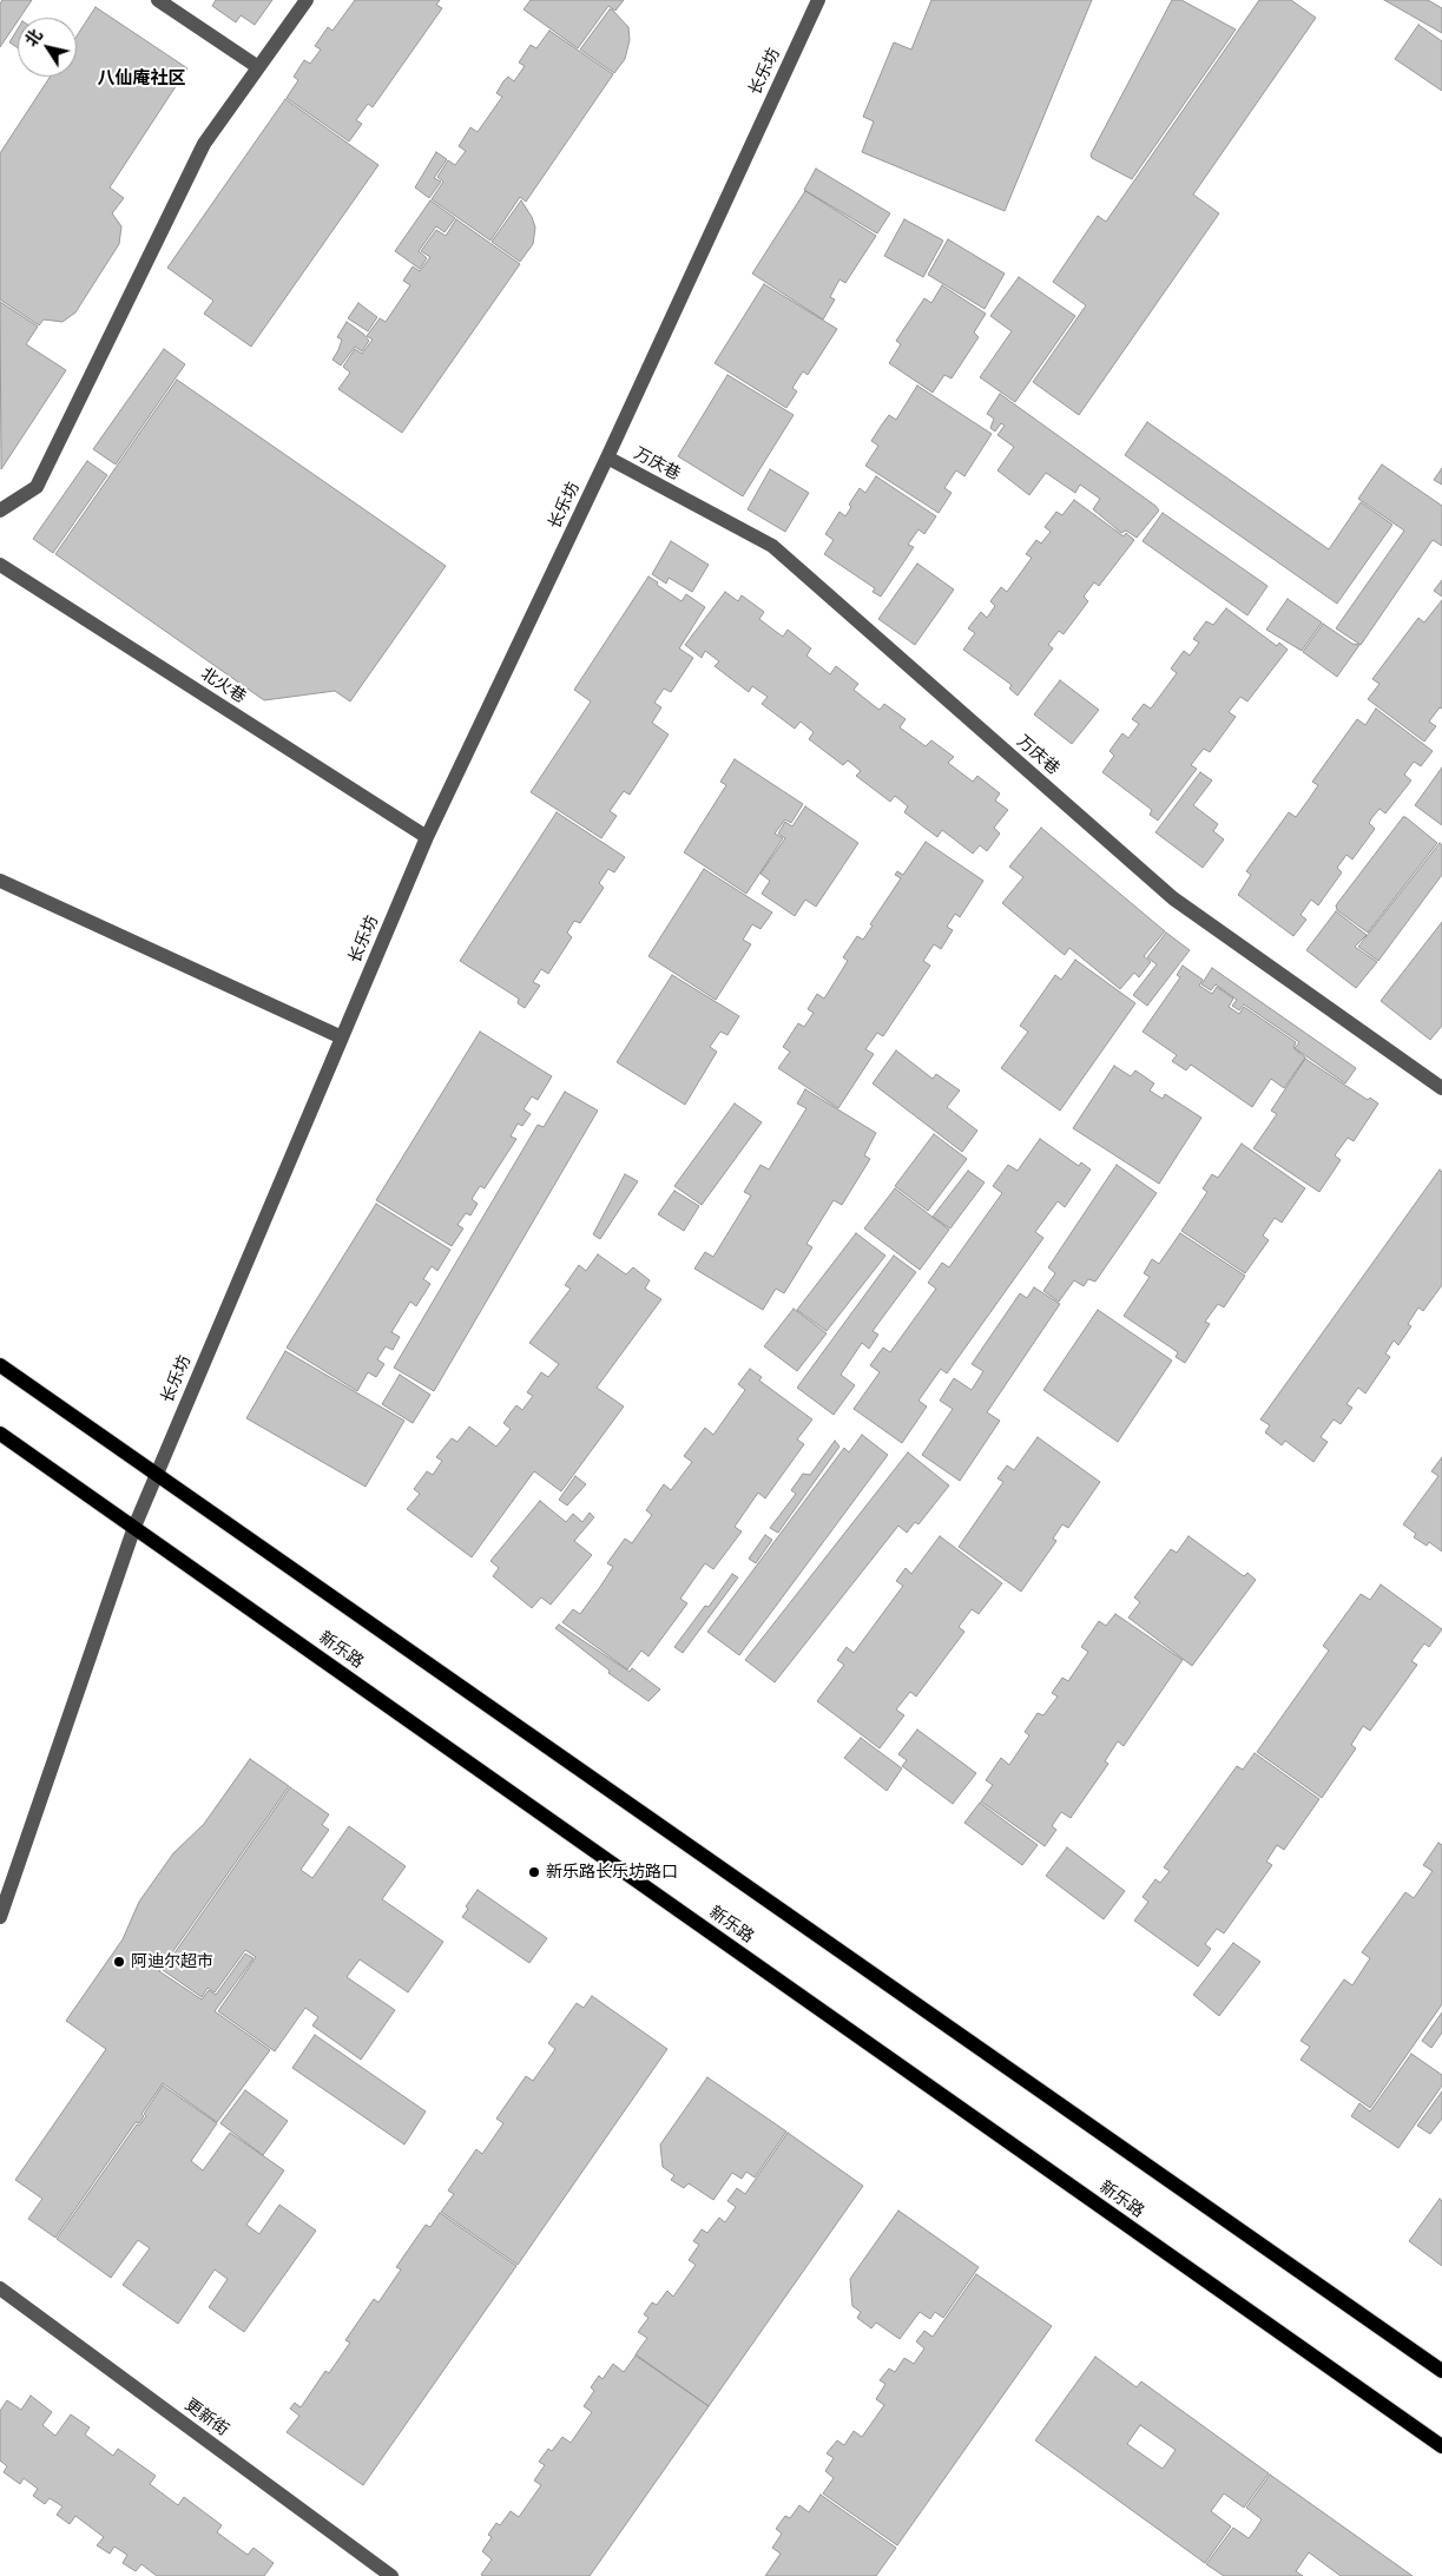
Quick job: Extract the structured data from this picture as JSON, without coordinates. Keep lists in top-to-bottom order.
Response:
{
  "streets": {
    "main road": ["新乐路"],
    "street": [
      "长乐坊",
      "万庆巷",
      "北火巷",
      "更新街"
    ]
  },
  "crossings": [
    ["长乐坊", "万庆巷"],
    ["长乐坊", "北火巷"],
    ["长乐坊", "新乐路"]
  ],
  "districts": ["八仙庵社区"],
  "places": ["新乐路长乐坊路口", "阿迪尔超市"],
  "north": "top left"
}
